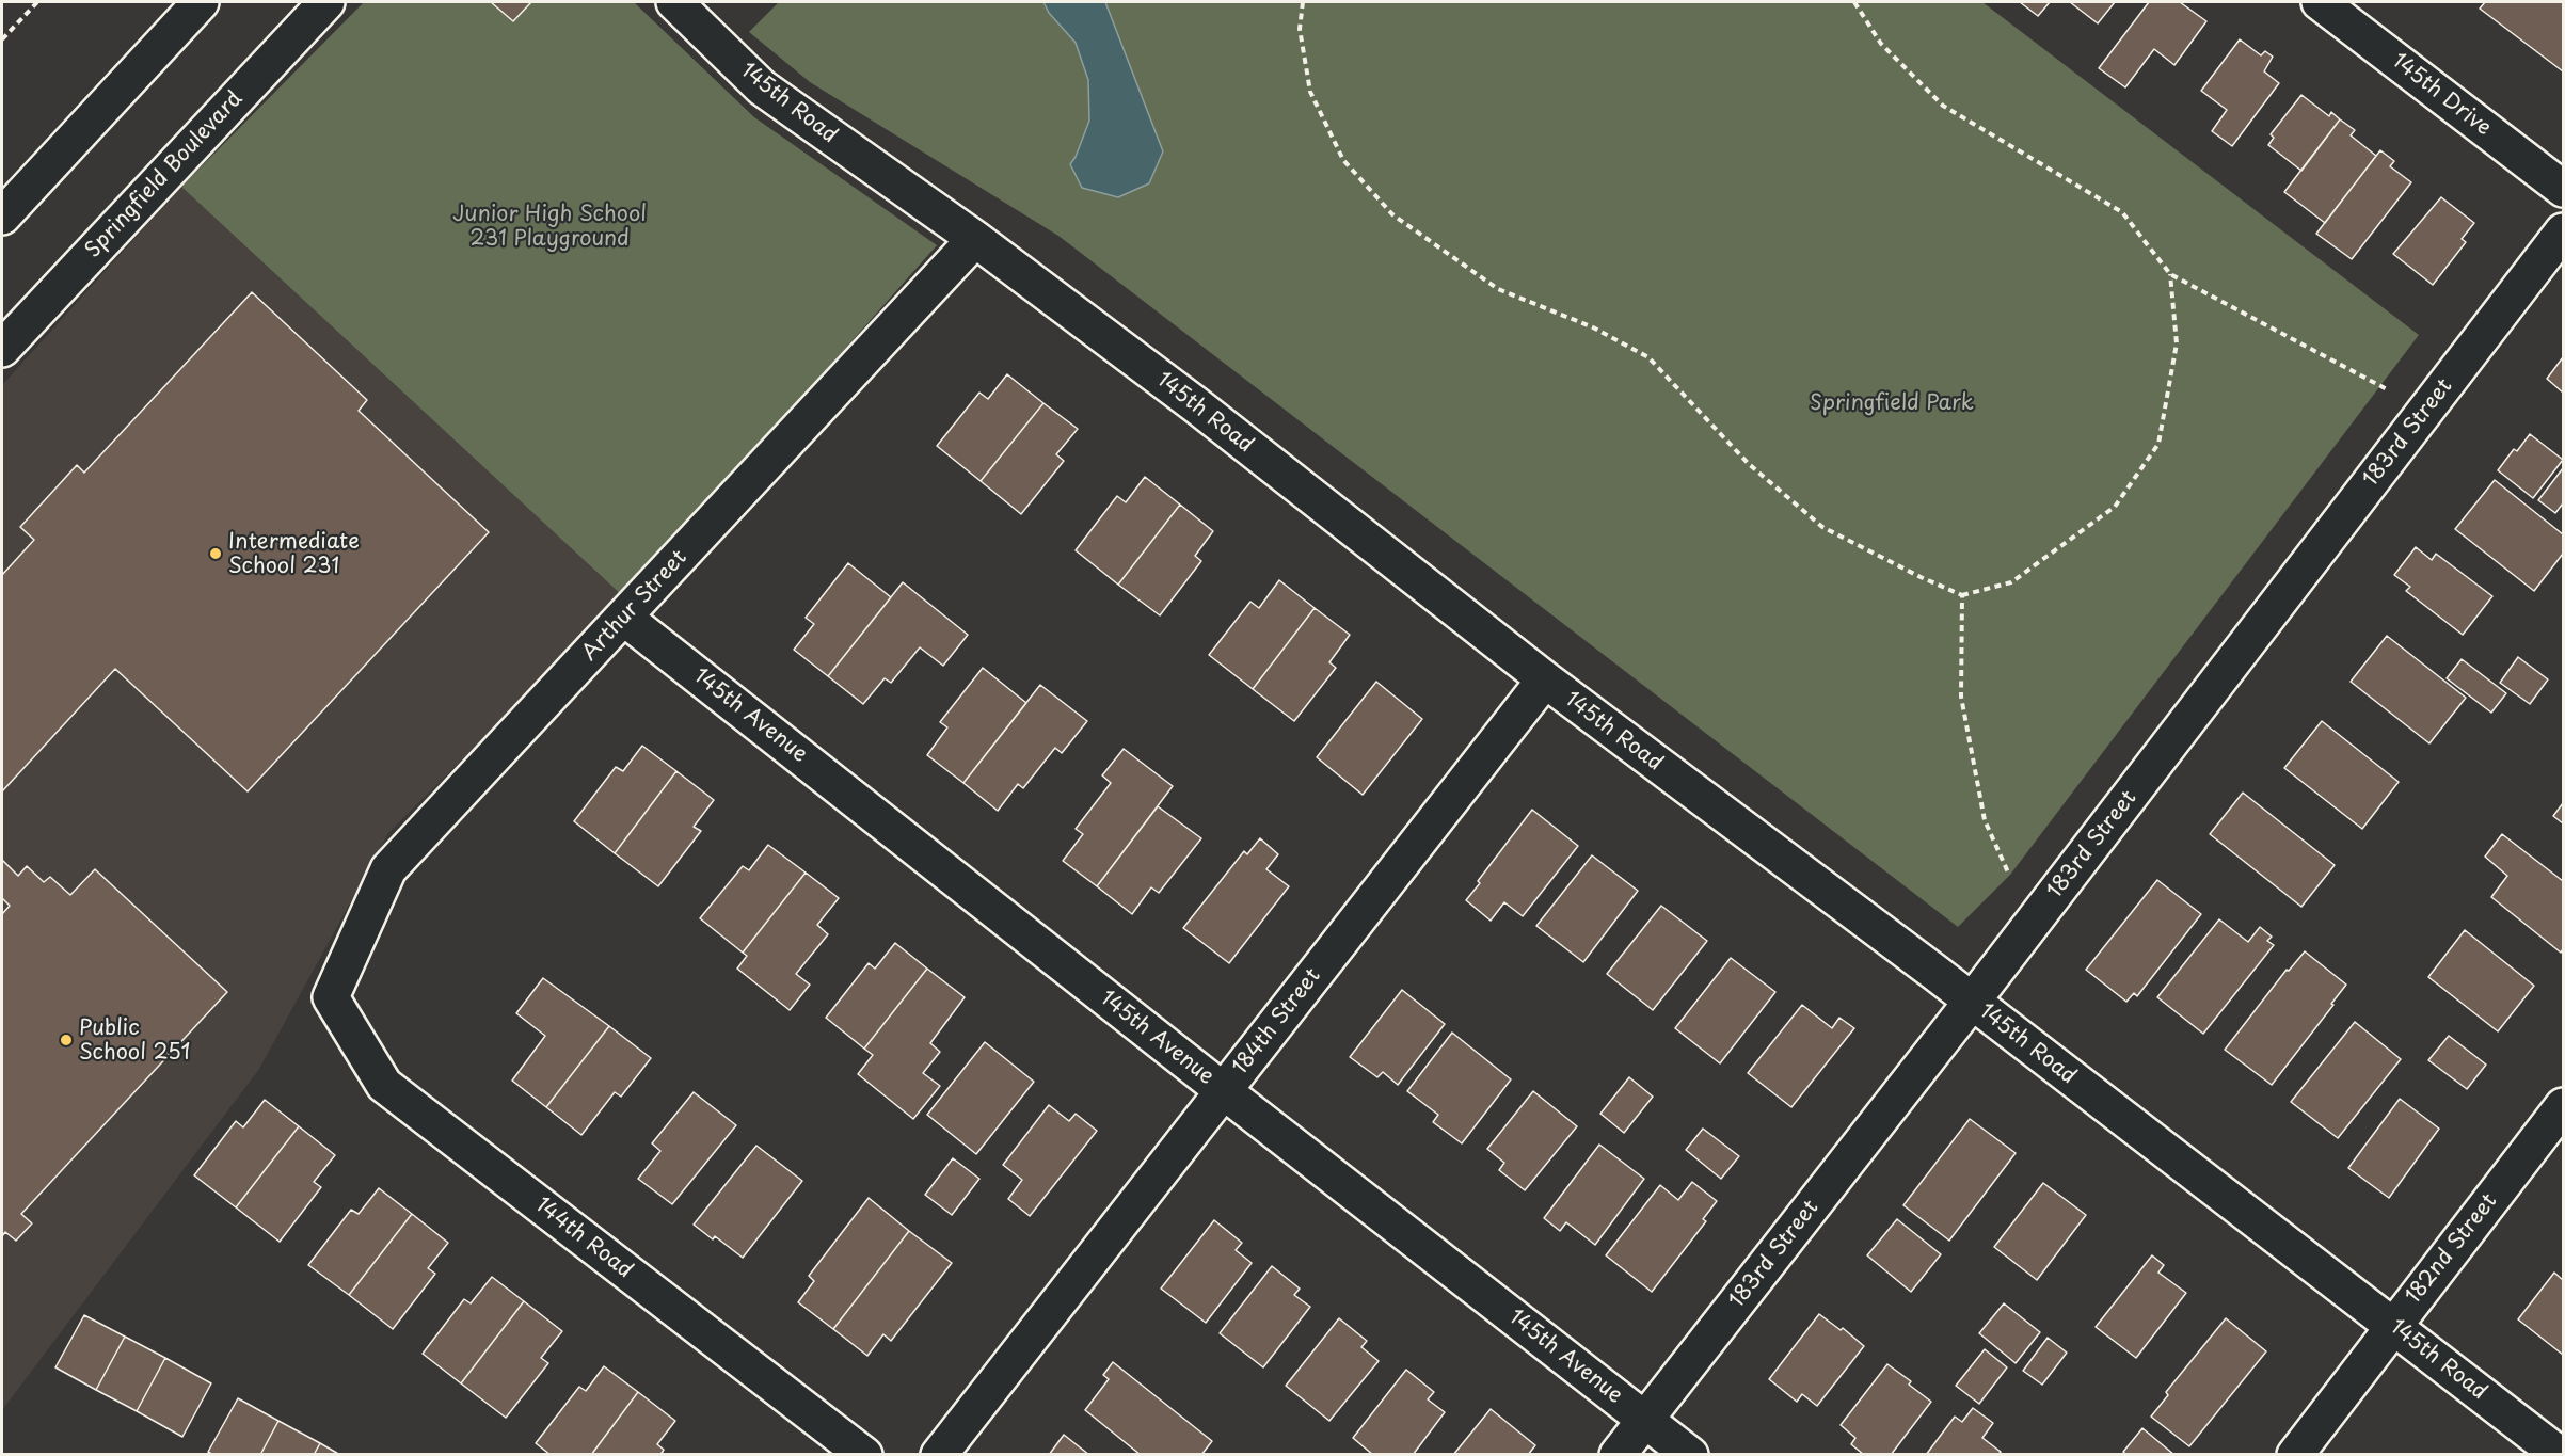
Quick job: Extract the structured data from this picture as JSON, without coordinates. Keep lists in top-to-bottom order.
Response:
{
  "streets": {
    "street": [
      "145th Drive",
      "145th Road",
      "Springfield Boulevard",
      "183rd Street",
      "Arthur Street",
      "145th Avenue",
      "184th Street",
      "144th Road",
      "182nd Street"
    ]
  },
  "crossings": [
    ["145th Road", "183rd Street"],
    ["145th Road", "Arthur Street"],
    ["145th Road", "184th Street"],
    ["145th Road", "182nd Street"],
    ["183rd Street", "145th Avenue"],
    ["Arthur Street", "145th Avenue"],
    ["Arthur Street", "144th Road"],
    ["145th Avenue", "184th Street"]
  ],
  "parks": ["Junior High School 231 Playground", "Springfield Park"],
  "places": ["Intermediate School 231", "Public School 251"]
}
